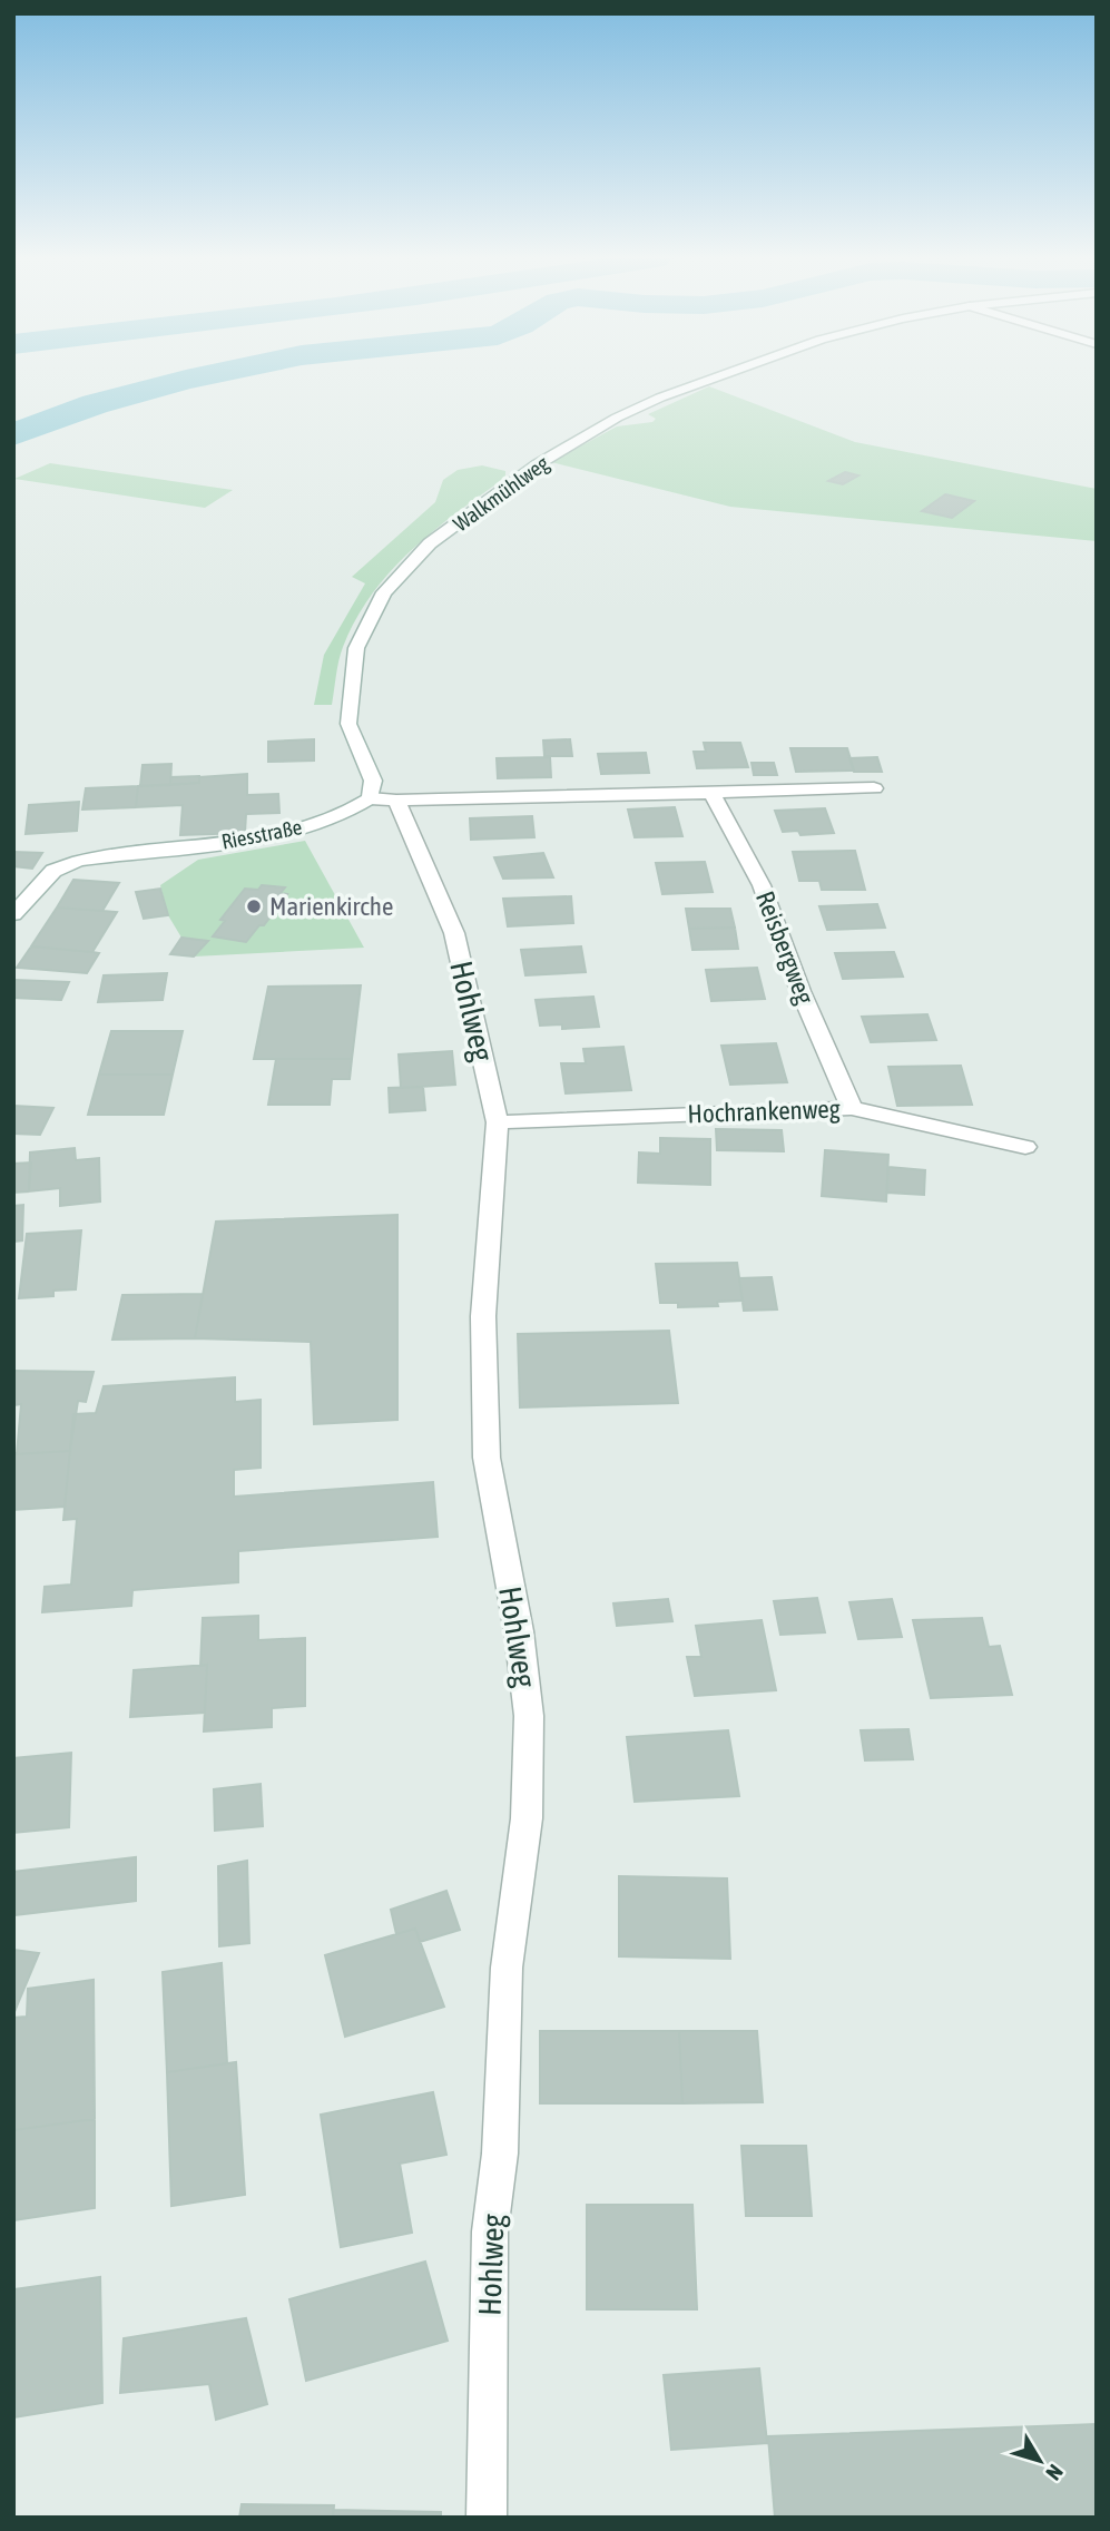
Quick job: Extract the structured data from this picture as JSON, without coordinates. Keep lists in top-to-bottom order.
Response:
{
  "streets": {
    "street": [
      "Walkmühlweg",
      "Riesstraße",
      "Reisbergweg",
      "Hohlweg",
      "Hochrankenweg"
    ]
  },
  "crossings": [
    ["Walkmühlweg", "Riesstraße"],
    ["Walkmühlweg", "Hohlweg"],
    ["Riesstraße", "Hohlweg"],
    ["Reisbergweg", "Hochrankenweg"],
    ["Hohlweg", "Hochrankenweg"]
  ],
  "places": ["Marienkirche"],
  "north": "bottom right"
}
